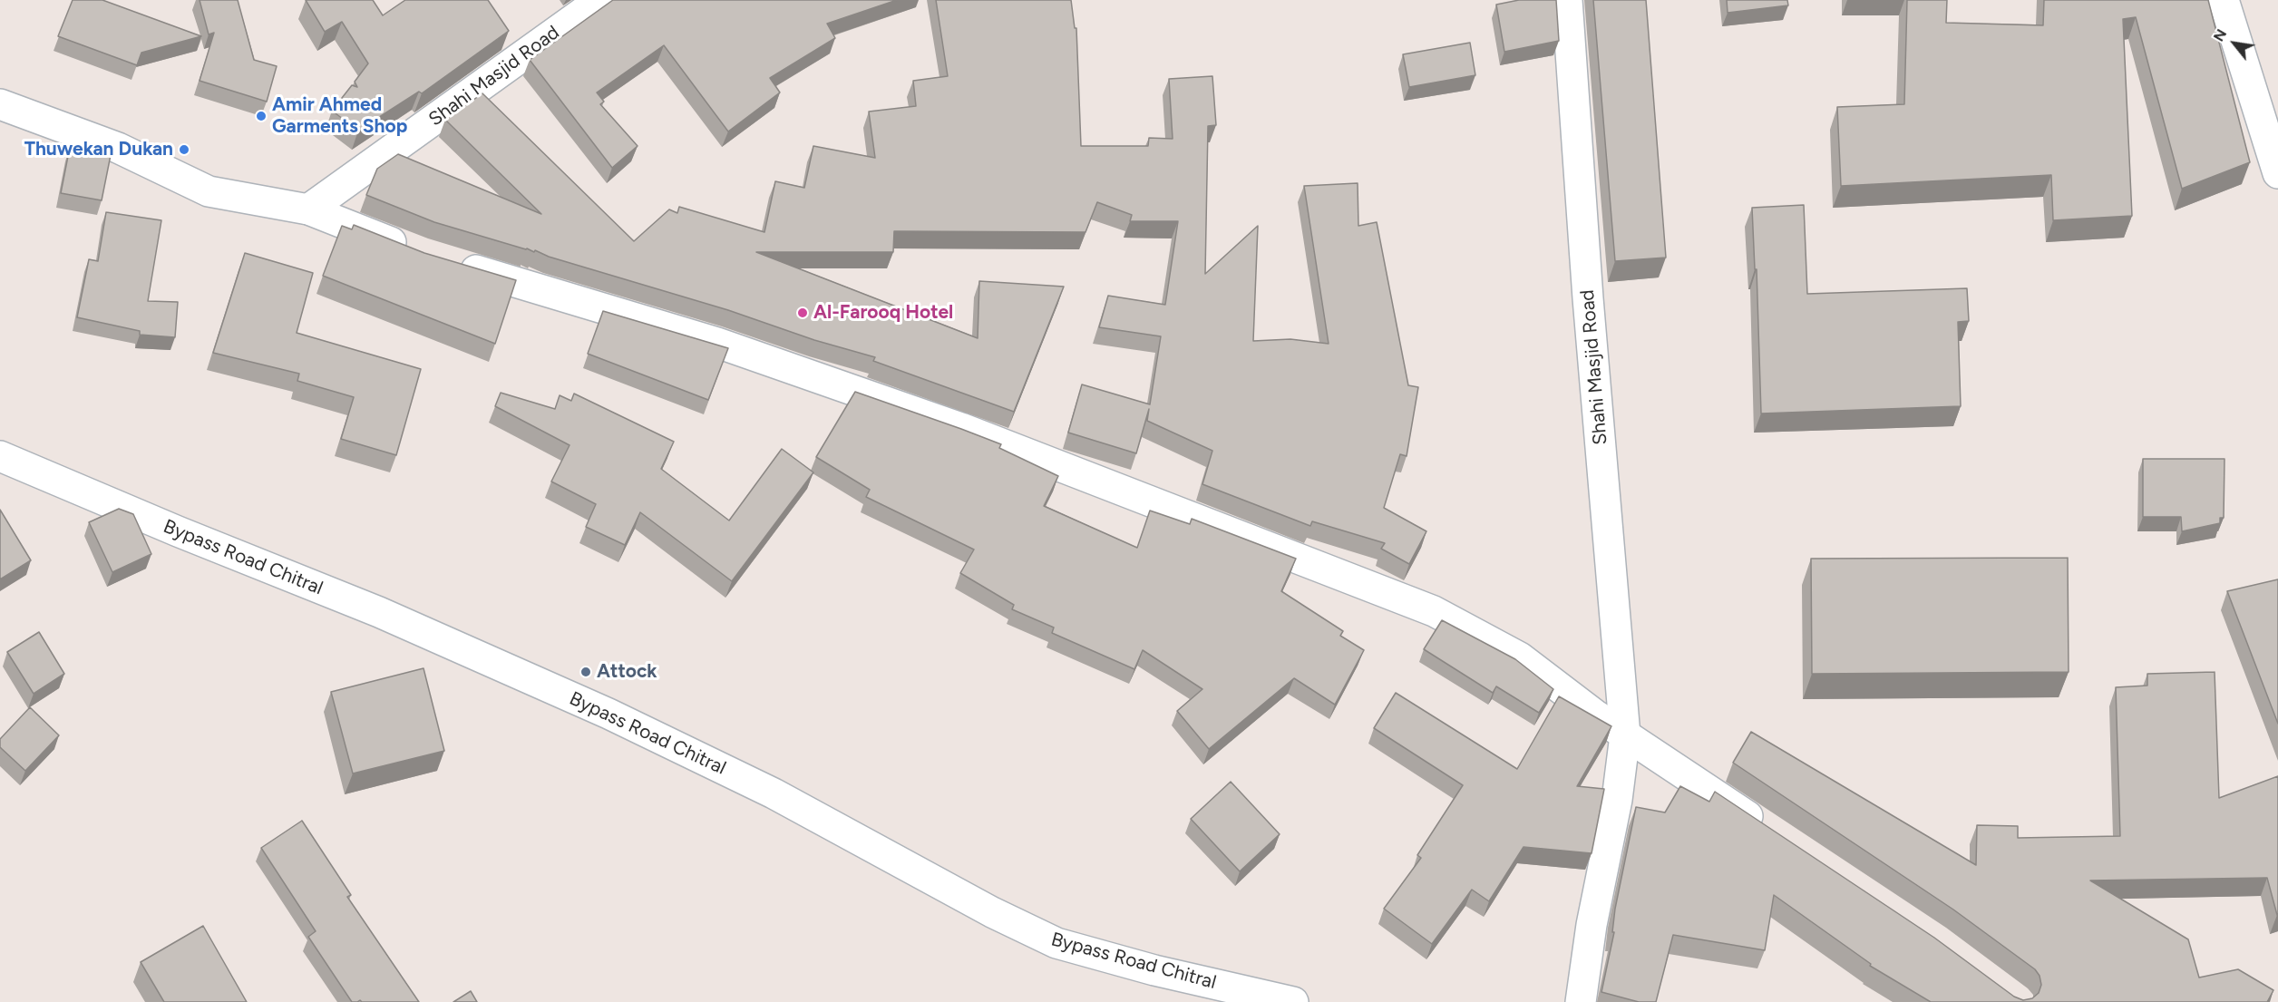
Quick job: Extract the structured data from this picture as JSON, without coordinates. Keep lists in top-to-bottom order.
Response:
{
  "streets": {
    "street": ["Shahi Masjid Road", "Bypass Road Chitral"]
  },
  "places": [
    "Amir Ahmed Garments Shop",
    "Thuwekan Dukan",
    "Al-Farooq Hotel",
    "Attock"
  ],
  "north": "top left"
}
